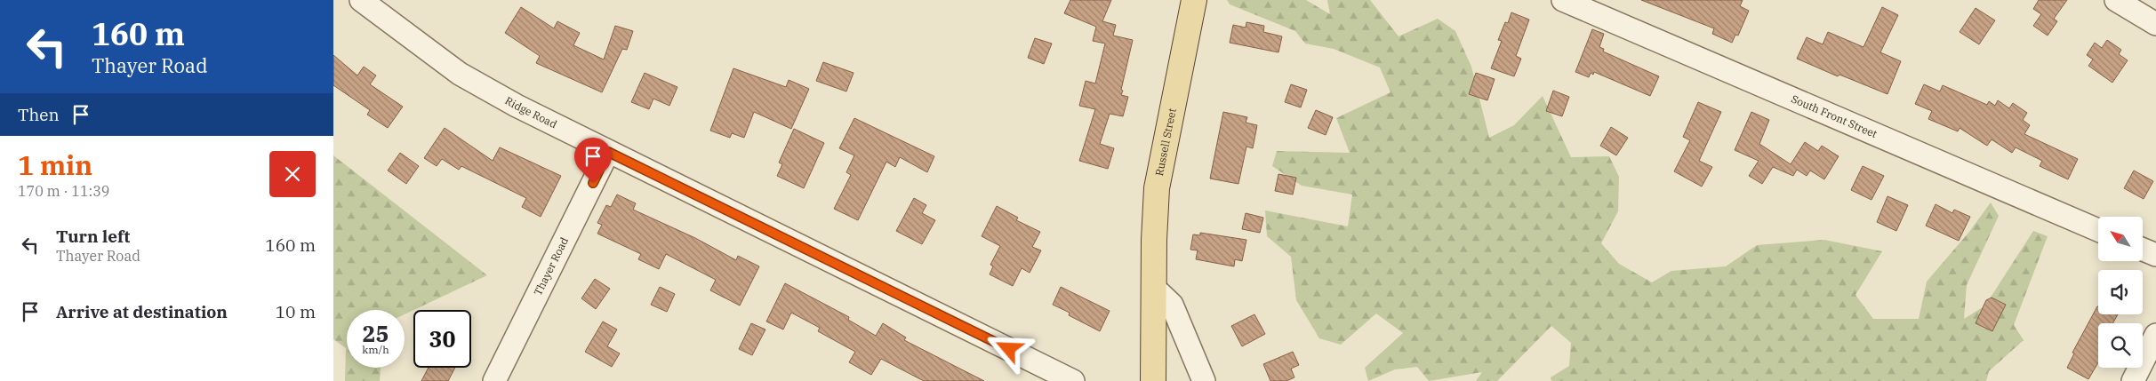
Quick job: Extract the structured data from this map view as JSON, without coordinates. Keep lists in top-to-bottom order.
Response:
{
  "streets": {
    "main road": ["Russell Street"],
    "street": ["Ridge Road", "South Front Street", "Thayer Road"]
  },
  "crossings": [
    ["Ridge Road", "Thayer Road"]
  ],
  "north": "top left",
  "page": {
    "turn": ["160 m", "Thayer Road"],
    "then": "Then",
    "heading": ["1 min", "170 m · 11:39"],
    "list": [
      {
        "name": "Turn left",
        "note": "Thayer Road",
        "value": "160 m"
      },
      {
        "name": "Arrive at destination",
        "value": "10 m"
      }
    ],
    "speed": "25 km/h",
    "limit": "30"
  }
}
